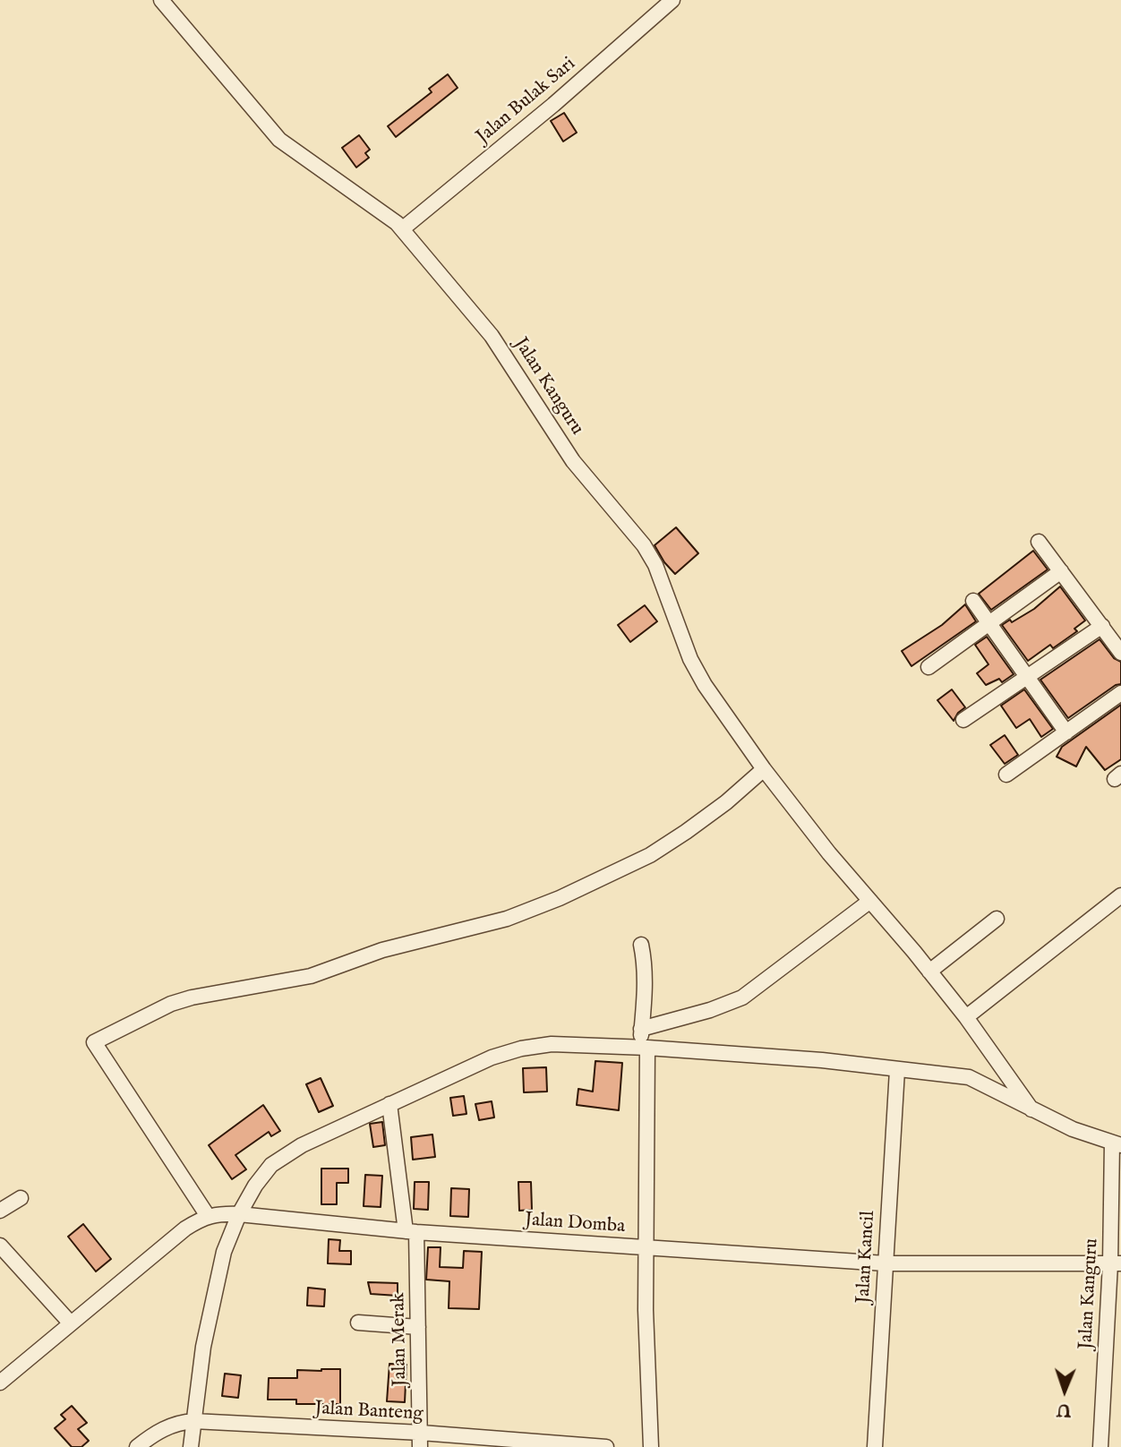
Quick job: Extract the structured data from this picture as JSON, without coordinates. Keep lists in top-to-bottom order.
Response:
{
  "streets": {
    "street": [
      "Jalan Bulak Sari",
      "Jalan Kanguru",
      "Jalan Domba",
      "Jalan Kancil",
      "Jalan Merak",
      "Jalan Banteng"
    ]
  },
  "crossings": [
    ["Jalan Bulak Sari", "Jalan Kanguru"],
    ["Jalan Kanguru", "Jalan Domba"],
    ["Jalan Domba", "Jalan Kancil"],
    ["Jalan Domba", "Jalan Merak"],
    ["Jalan Merak", "Jalan Banteng"]
  ],
  "north": "bottom"
}
